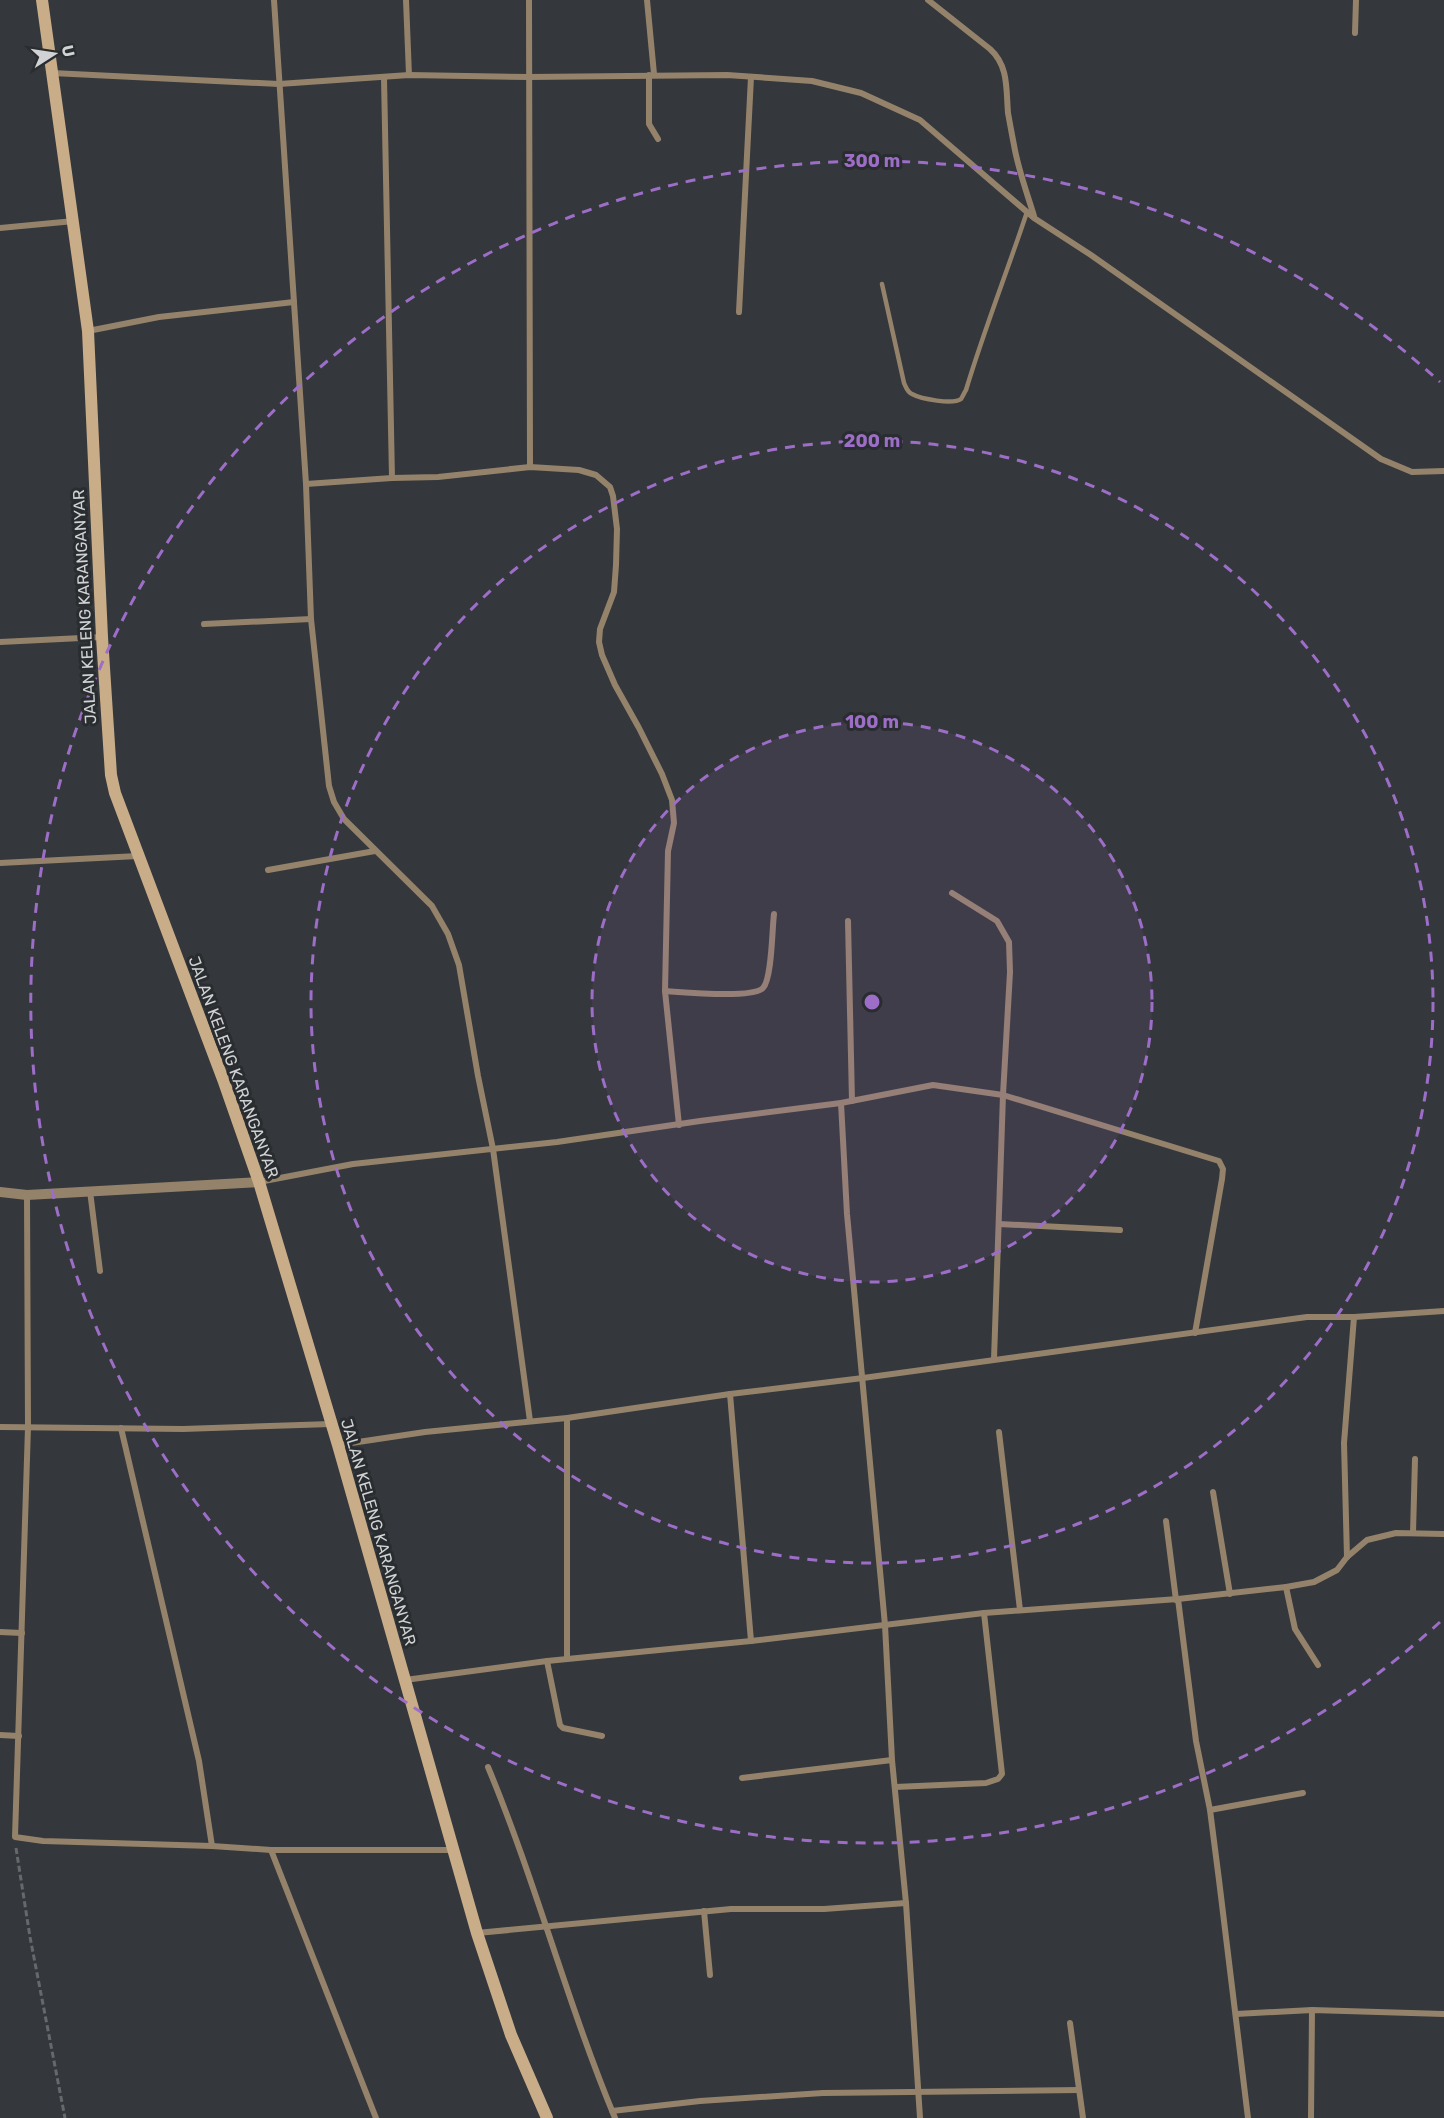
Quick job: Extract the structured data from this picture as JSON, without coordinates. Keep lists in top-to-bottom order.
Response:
{
  "streets": {
    "main road": ["JALAN KELENG KARANGANYAR"]
  },
  "north": "right",
  "rings": ["300 m", "200 m", "100 m"]
}
